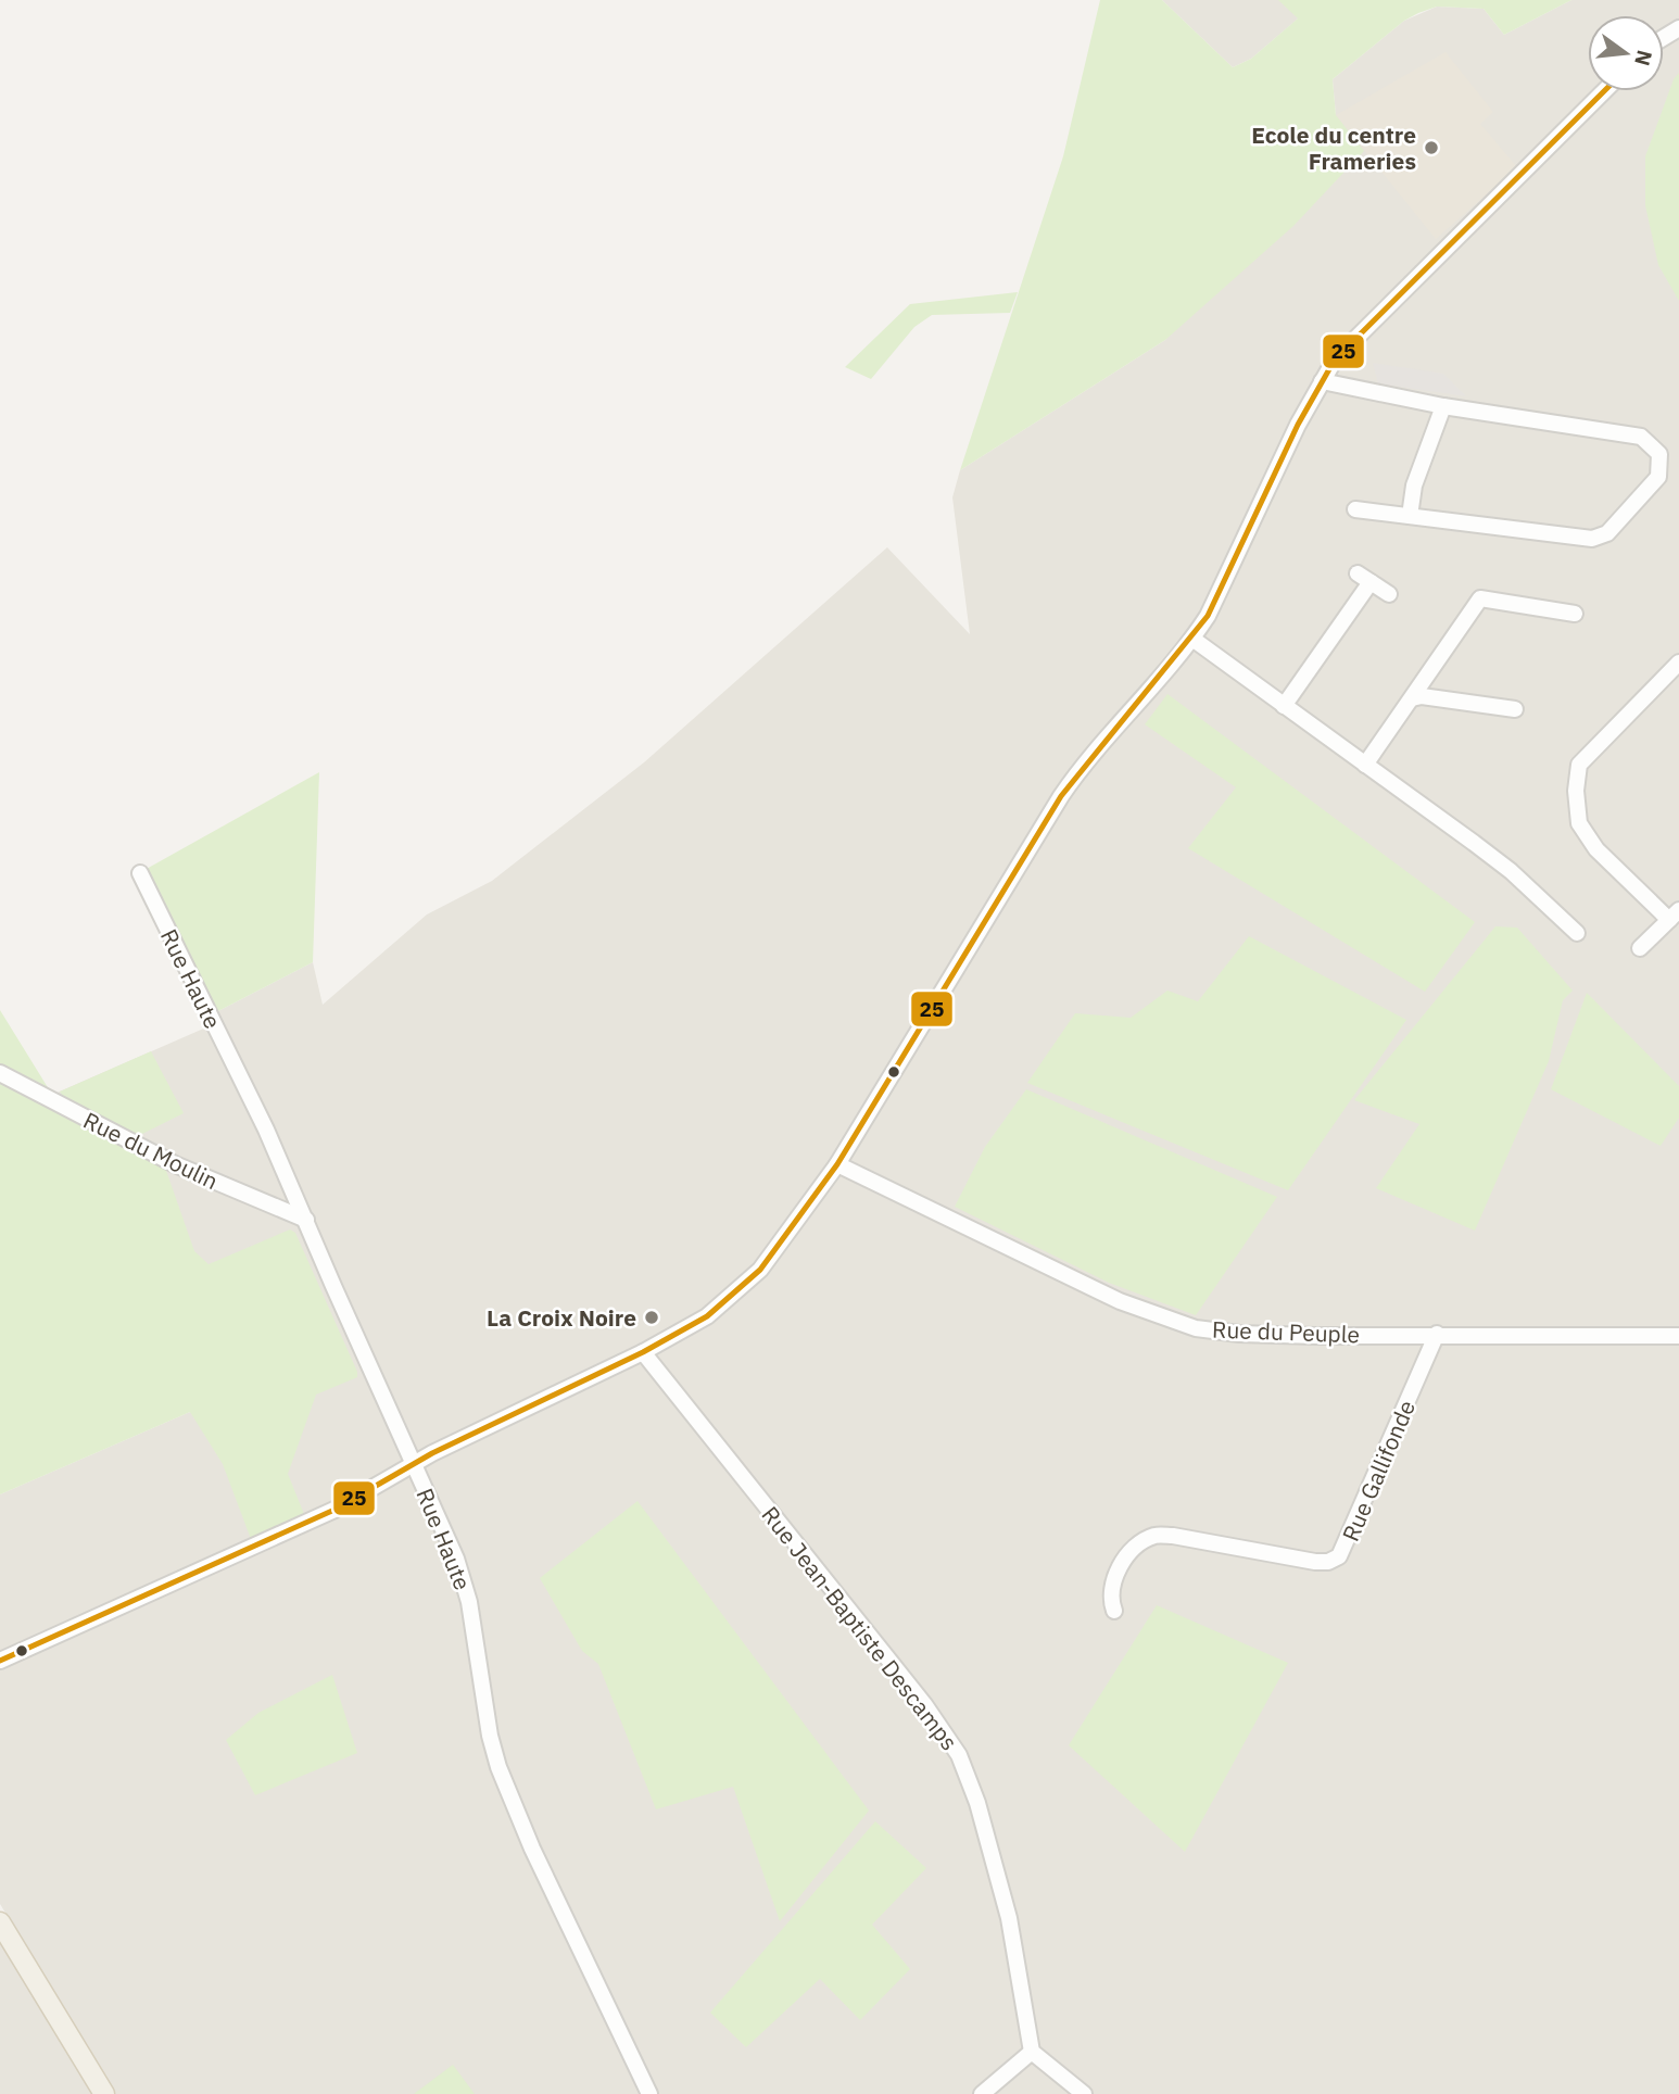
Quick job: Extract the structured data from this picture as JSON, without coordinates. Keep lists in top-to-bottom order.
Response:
{
  "streets": {
    "street": [
      "Rue Haute",
      "Rue du Moulin",
      "Rue du Peuple",
      "Rue Gallifonde",
      "Rue Jean-Baptiste Descamps"
    ]
  },
  "crossings": [
    ["Rue Haute", "Rue du Moulin"],
    ["Rue du Peuple", "Rue Gallifonde"]
  ],
  "places": ["Ecole du centre Frameries", "La Croix Noire"],
  "lines": ["transit line 25"],
  "north": "right"
}
